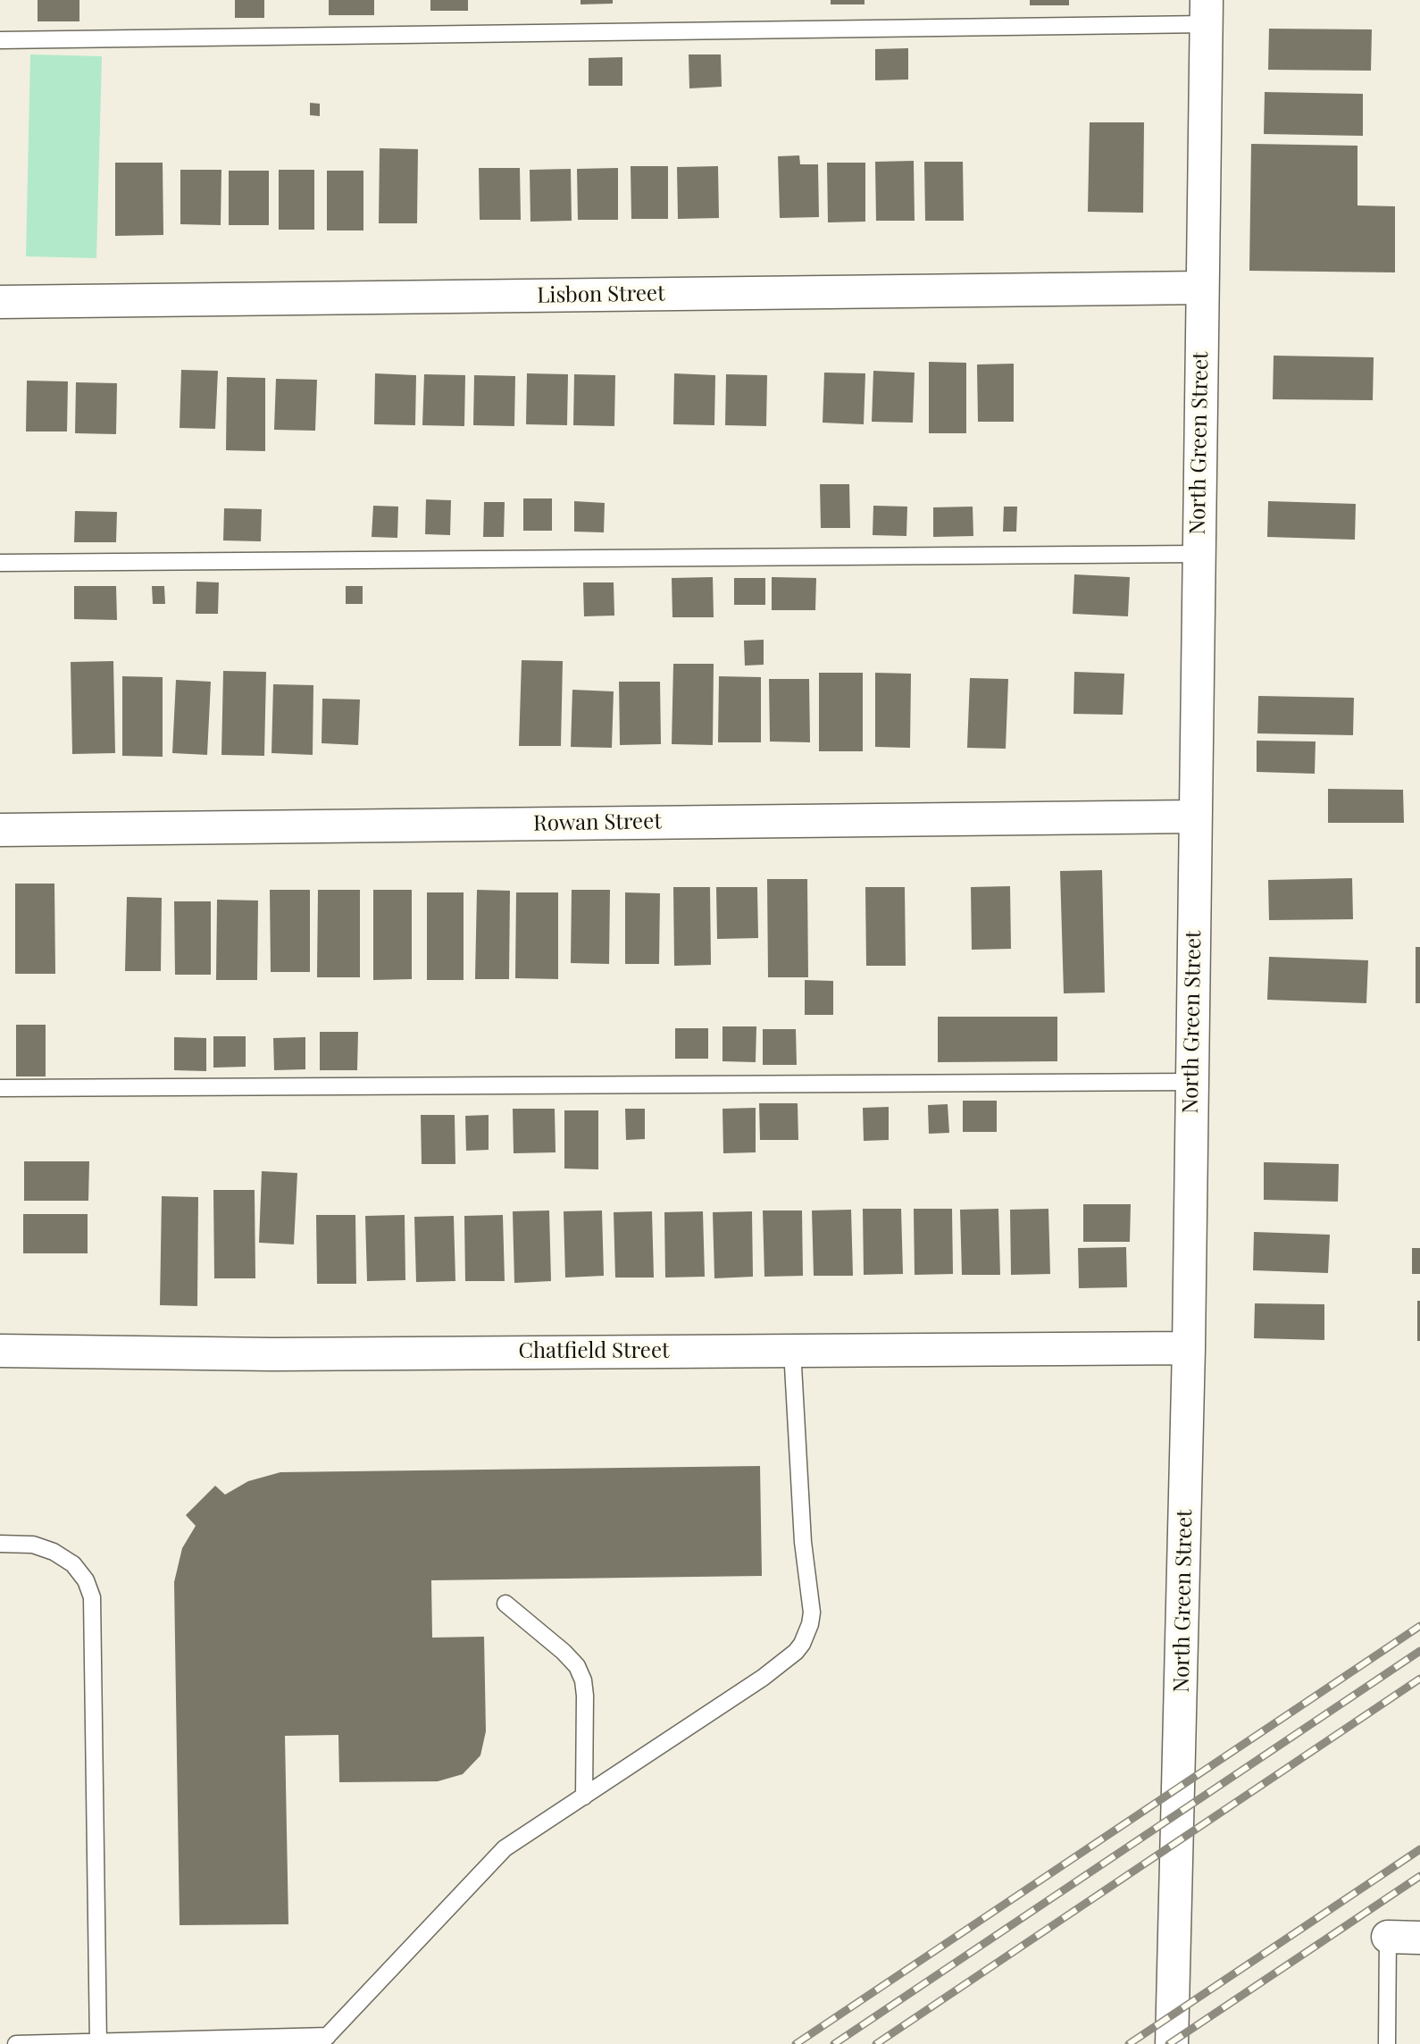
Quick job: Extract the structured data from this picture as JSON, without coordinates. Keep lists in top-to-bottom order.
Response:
{
  "streets": {
    "street": [
      "Lisbon Street",
      "North Green Street",
      "Rowan Street",
      "Chatfield Street"
    ]
  },
  "crossings": [
    ["Lisbon Street", "North Green Street"],
    ["North Green Street", "Rowan Street"],
    ["North Green Street", "Chatfield Street"]
  ]
}
